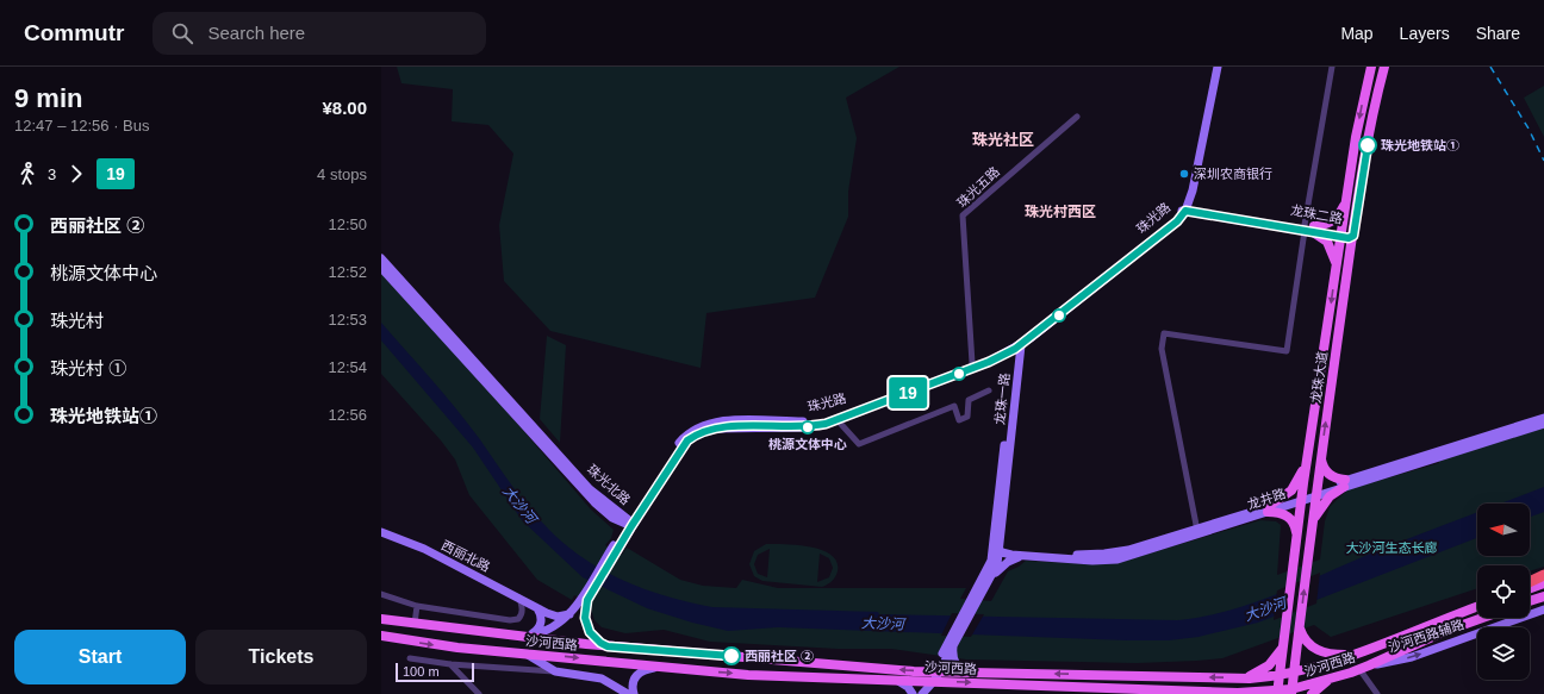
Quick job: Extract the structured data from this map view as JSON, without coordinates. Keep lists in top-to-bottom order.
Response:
{
  "streets": {
    "main road": ["龙珠大道", "沙河西路"],
    "street": [
      "珠光五路",
      "龙珠二路",
      "珠光路",
      "龙珠一路",
      "珠光北路",
      "龙井路",
      "西丽北路",
      "沙河西路辅路"
    ]
  },
  "crossings": [
    ["珠光五路", "珠光路"],
    ["龙珠二路", "珠光路"],
    ["龙珠二路", "龙珠大道"],
    ["珠光路", "龙珠一路"],
    ["珠光路", "珠光北路"],
    ["珠光路", "西丽北路"],
    ["珠光路", "沙河西路"],
    ["龙珠大道", "龙井路"],
    ["龙珠大道", "沙河西路"],
    ["龙珠一路", "龙井路"],
    ["龙珠一路", "沙河西路"],
    ["沙河西路辅路", "沙河西路"]
  ],
  "one_way": ["沙河西路辅路"],
  "districts": ["珠光社区", "珠光村西区"],
  "water": ["大沙河"],
  "parks": ["大沙河生态长廊"],
  "places": [
    "珠光地铁站①",
    "深圳农商银行",
    "桃源文体中心",
    "西丽社区 ②"
  ],
  "lines": ["bus line 19"],
  "scale_bar": "100 m",
  "north": "left",
  "page": {
    "header": "Commutr",
    "search": "Search here",
    "nav": ["Map", "Layers", "Share"],
    "heading": ["9 min", "12:47 – 12:56 · Bus", "¥8.00"],
    "on_map": "19",
    "legs": ["3", "19", "4 stops"],
    "list": [
      {
        "name": "西丽社区 ②",
        "value": "12:50"
      },
      {
        "name": "桃源文体中心",
        "value": "12:52"
      },
      {
        "name": "珠光村",
        "value": "12:53"
      },
      {
        "name": "珠光村 ①",
        "value": "12:54"
      },
      {
        "name": "珠光地铁站①",
        "value": "12:56"
      }
    ],
    "buttons": ["Start", "Tickets"],
    "scale": "100 m"
  }
}
